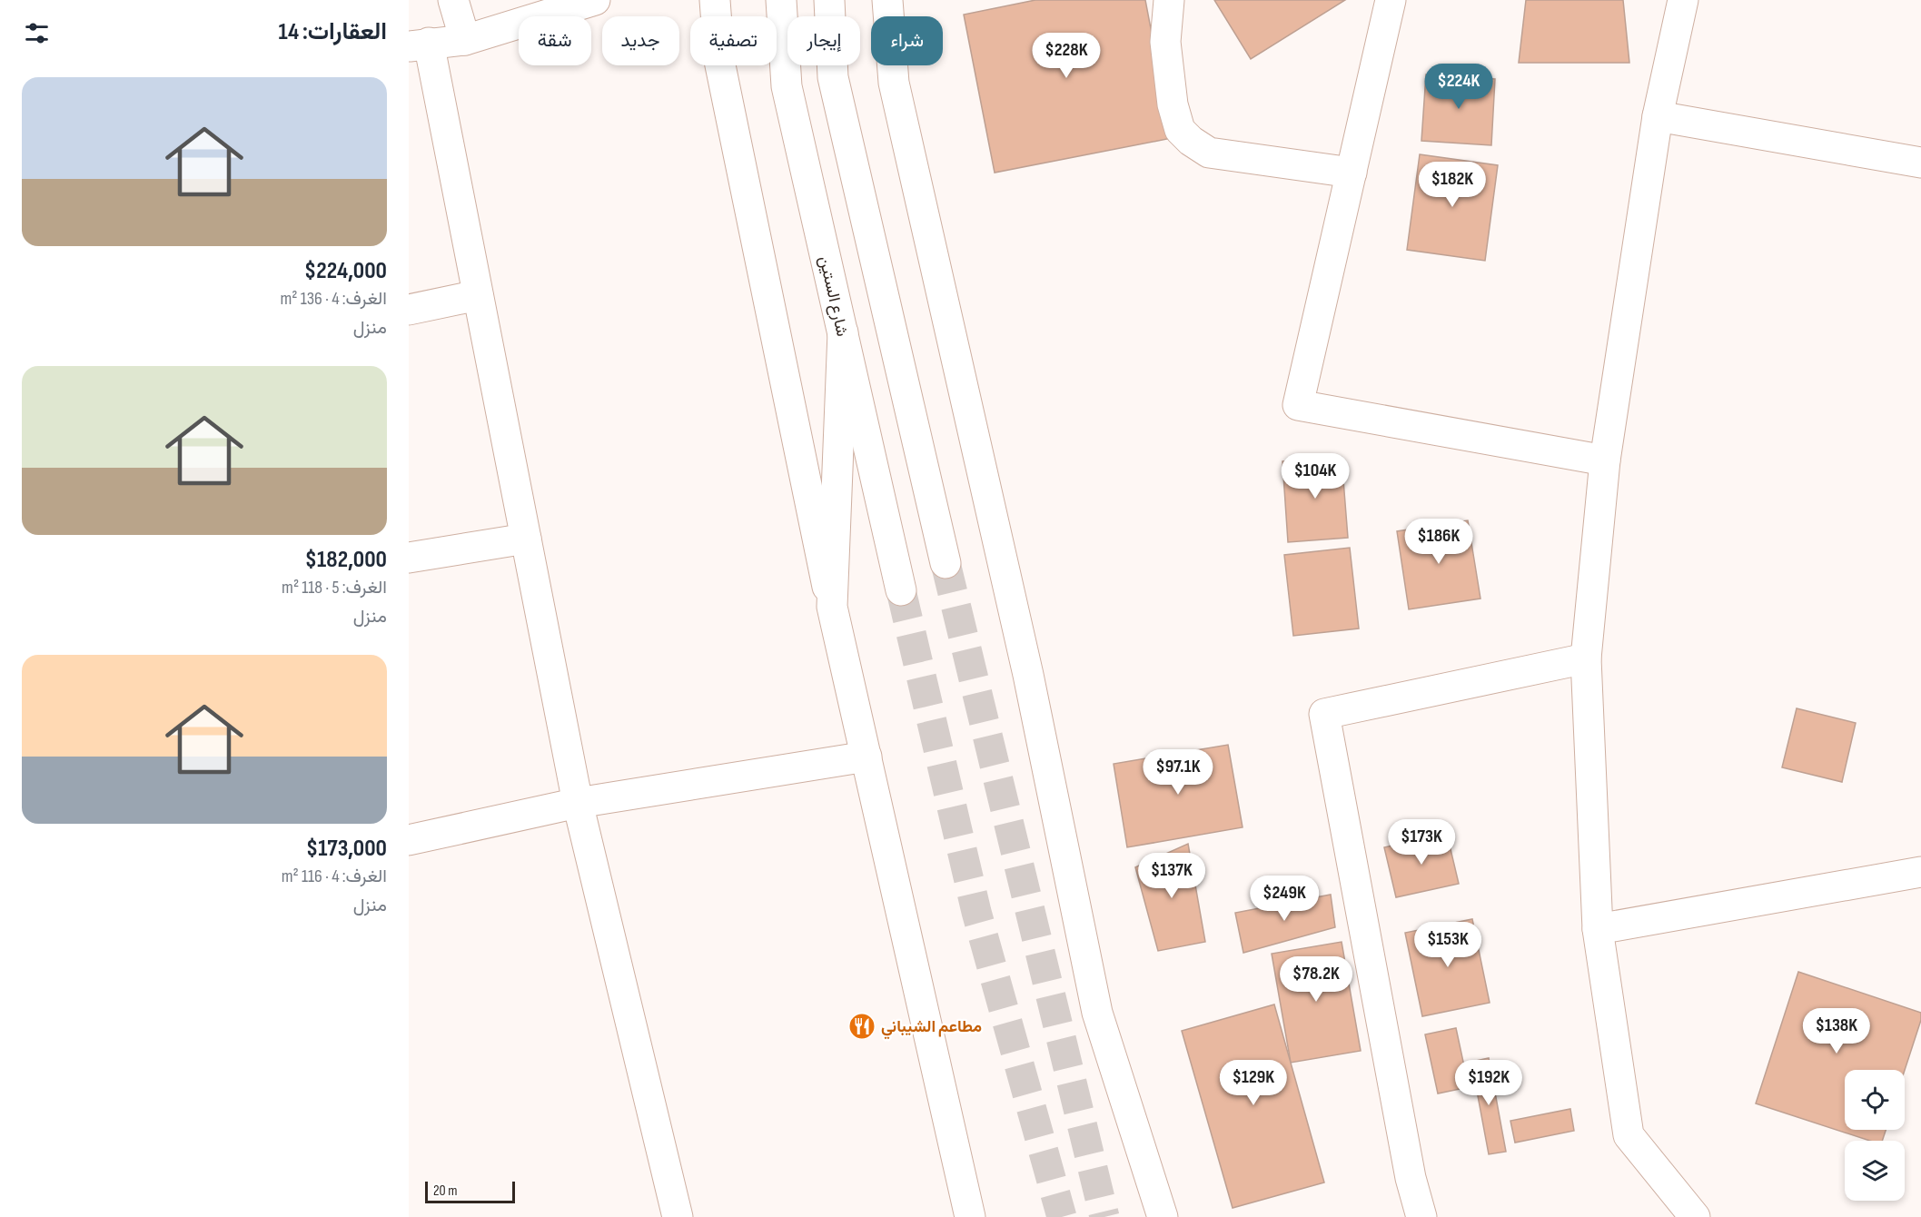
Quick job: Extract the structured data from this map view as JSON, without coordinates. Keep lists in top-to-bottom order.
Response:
{
  "streets": {
    "main road": ["شارع الستين"]
  },
  "places": {
    "restaurant": ["مطاعم الشيباني"]
  },
  "scale_bar": "20 m",
  "page": {
    "heading": "العقارات: 14",
    "chip": [
      "شراء",
      "إيجار",
      "تصفية",
      "جديد",
      "شقة"
    ],
    "price": [
      "$228K",
      "$224K",
      "$182K",
      "$104K",
      "$186K",
      "$97.1K",
      "$173K",
      "$137K",
      "$249K",
      "$153K",
      "$78.2K",
      "$138K",
      "$129K",
      "$192K"
    ],
    "list": [
      {
        "name": "$224,000",
        "note": "الغرف: 4 · 136 m² · منزل"
      },
      {
        "name": "$182,000",
        "note": "الغرف: 5 · 118 m² · منزل"
      },
      {
        "name": "$173,000",
        "note": "الغرف: 4 · 116 m² · منزل"
      }
    ],
    "scale": "20 m"
  }
}
